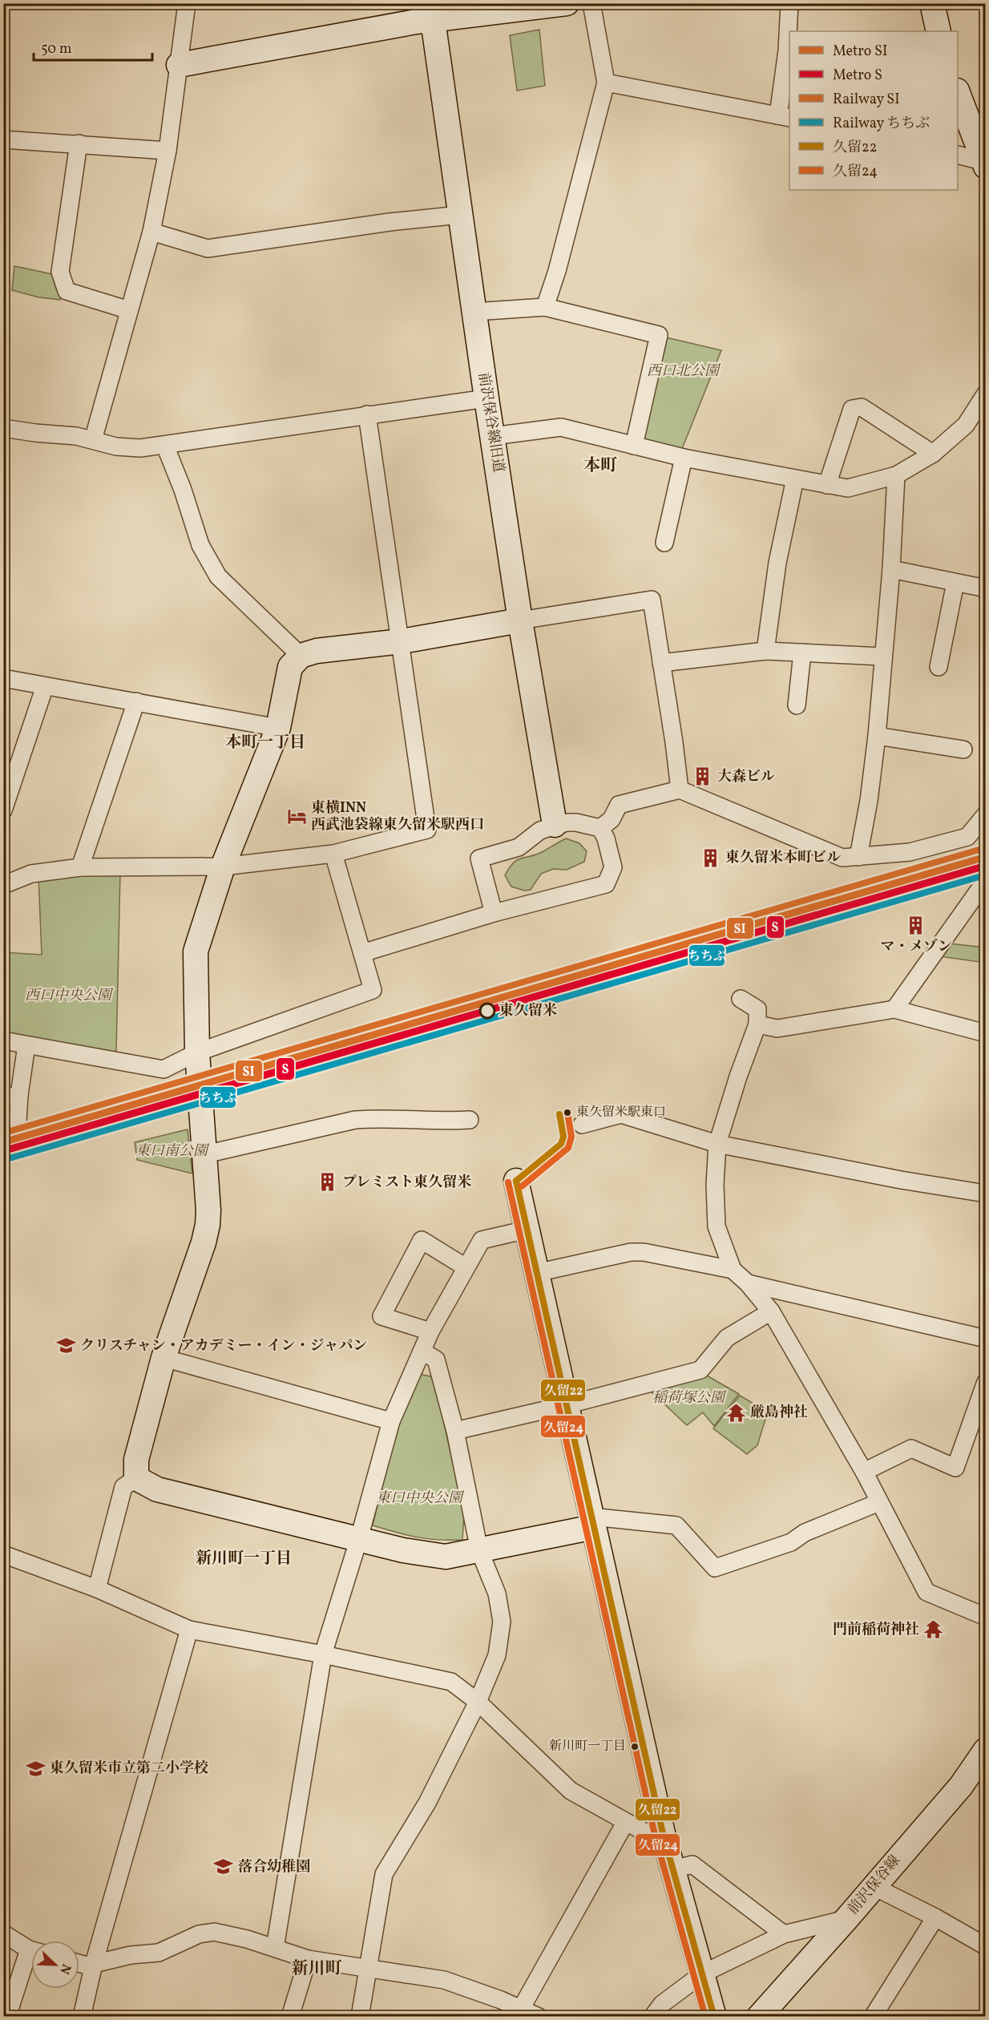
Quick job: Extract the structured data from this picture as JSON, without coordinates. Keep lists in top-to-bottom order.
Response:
{
  "streets": {
    "street": ["前沢保谷線旧道", "前沢保谷線"]
  },
  "districts": [
    "本町",
    "本町一丁目",
    "新川町一丁目",
    "新川町"
  ],
  "parks": [
    "西口北公園",
    "西口中央公園",
    "東口南公園",
    "稲荷塚公園",
    "東口中央公園"
  ],
  "places": {
    "building": [
      "大森ビル",
      "東久留米本町ビル",
      "マ・メゾン",
      "プレミスト東久留米"
    ],
    "hotel": ["東横INN 西武池袋線東久留米駅西口"],
    "other": ["東久留米", "東久留米駅東口", "新川町一丁目"],
    "school or university": ["クリスチャン・アカデミー・イン・ジャパン", "東久留米市立第二小学校", "落合幼稚園"],
    "temple": ["厳島神社", "門前稲荷神社"]
  },
  "lines": [
    "rail line SI",
    "metro line SI",
    "metro line S",
    "rail line ちちぶ",
    "transit line 久留24",
    "transit line 久留22"
  ],
  "legend": [
    "Metro SI",
    "Metro S",
    "Railway SI",
    "Railway ちちぶ",
    "久留22",
    "久留24"
  ],
  "scale_bar": "50 m",
  "north": "bottom right"
}
